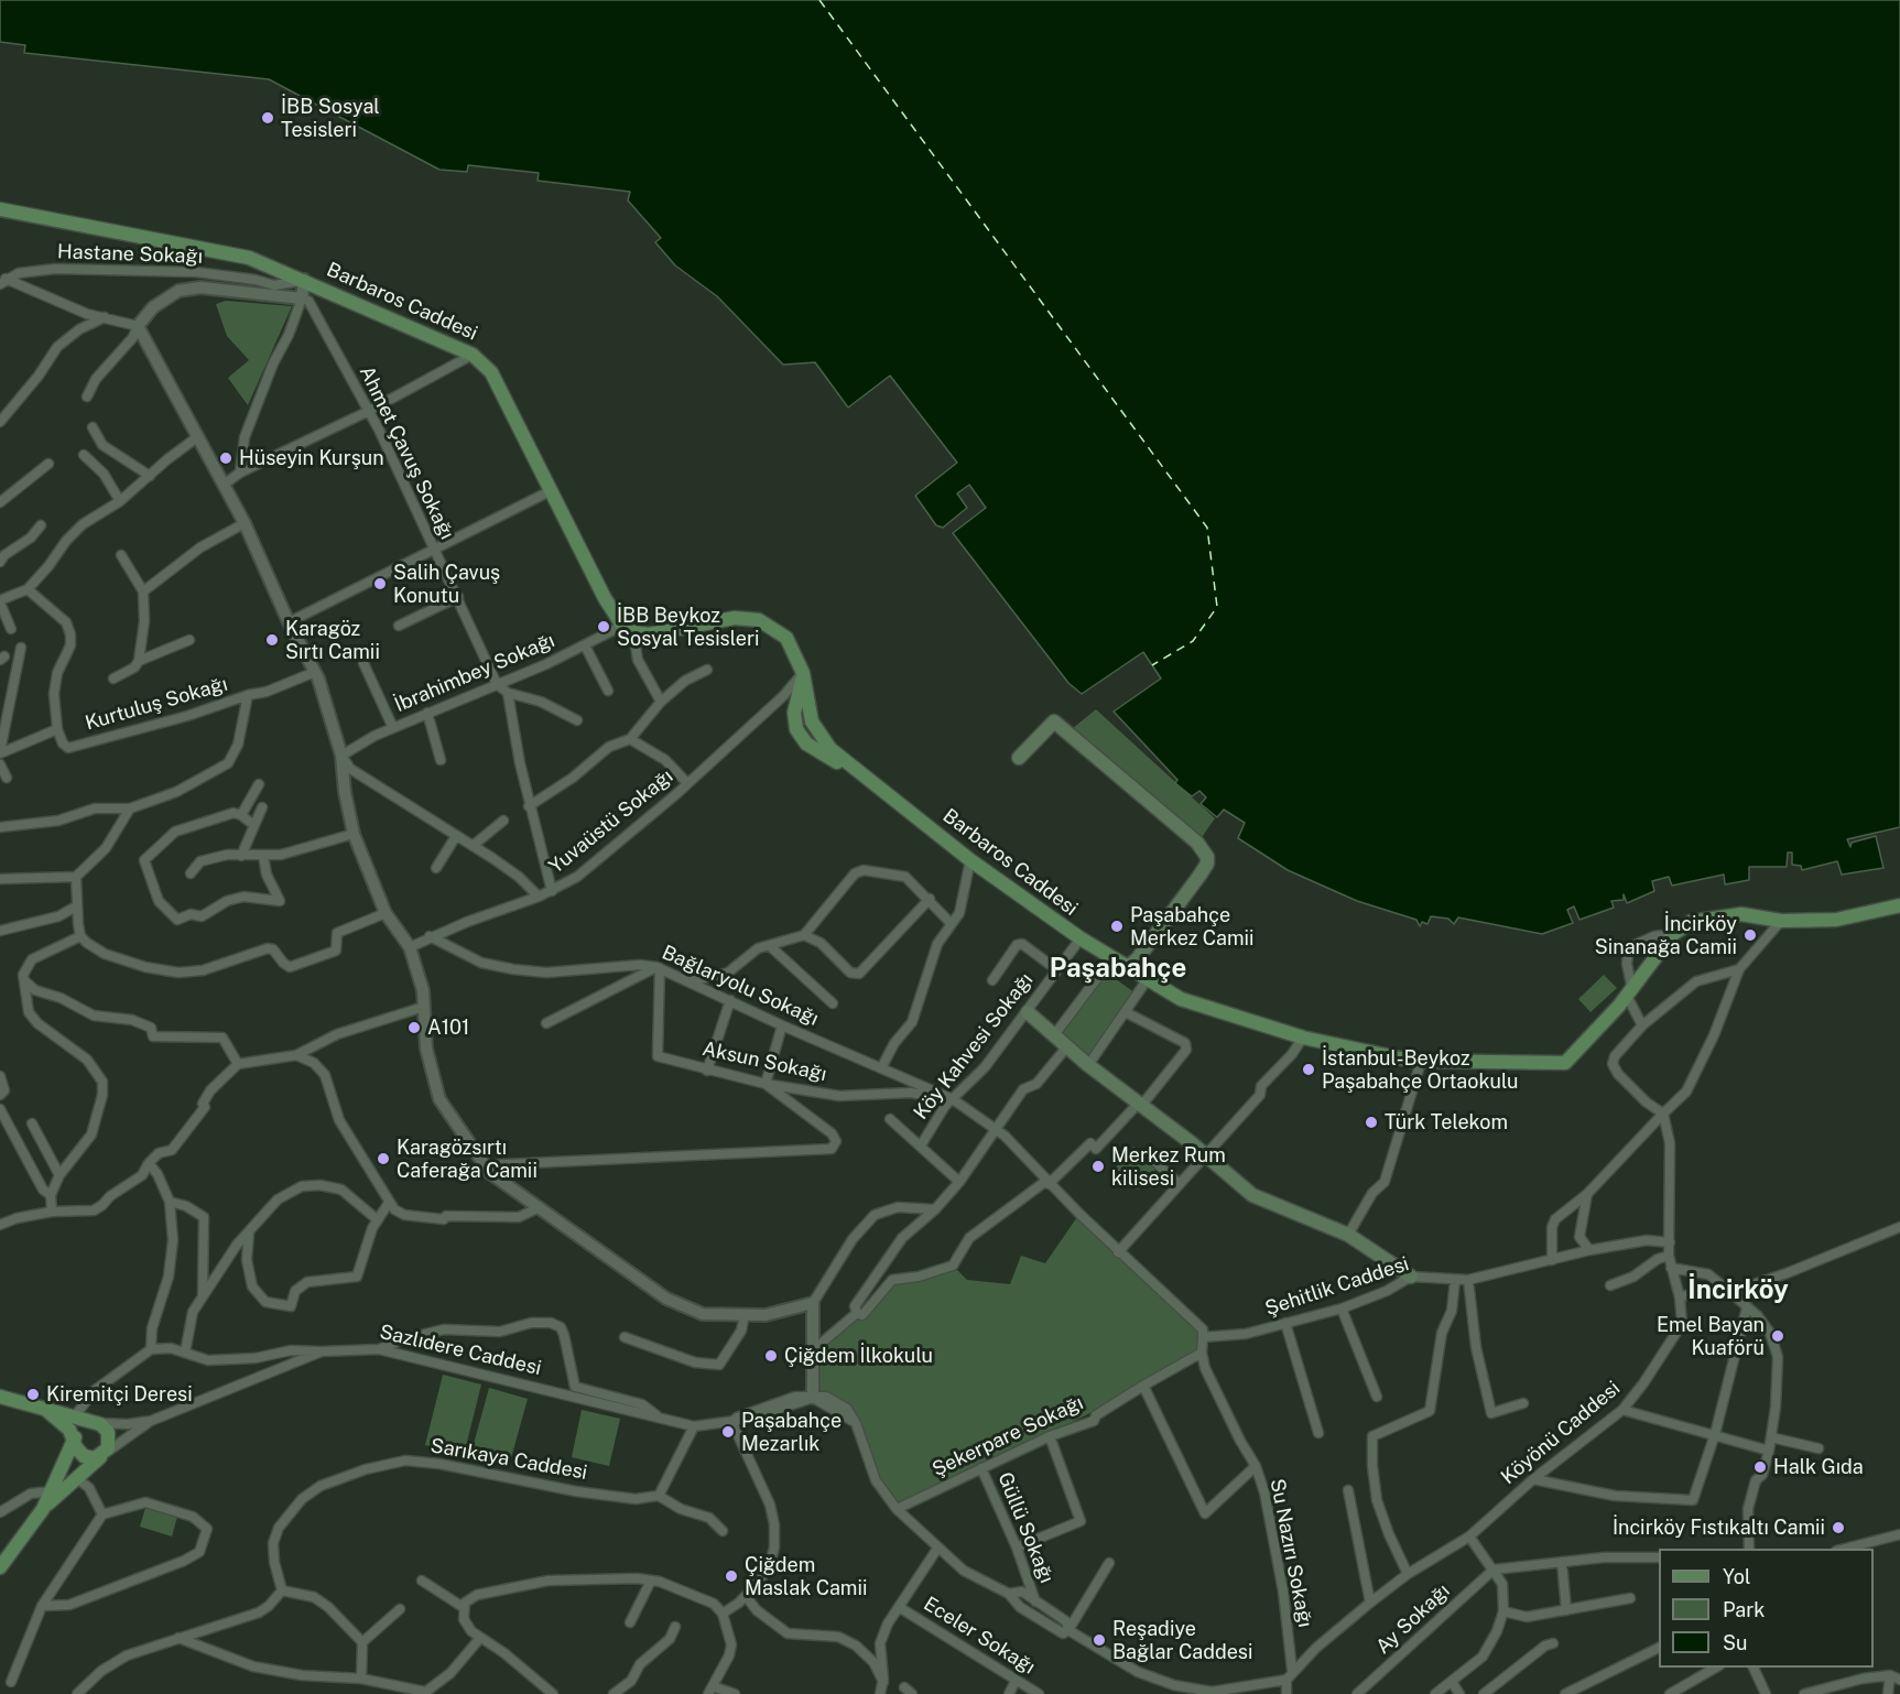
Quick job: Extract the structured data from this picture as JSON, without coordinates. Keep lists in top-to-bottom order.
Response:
{
  "streets": {
    "main road": ["Barbaros Caddesi"],
    "street": [
      "Hastane Sokağı",
      "Ahmet Çavuş Sokağı",
      "İbrahimbey Sokağı",
      "Kurtuluş Sokağı",
      "Yuvaüstü Sokağı",
      "Bağlaryolu Sokağı",
      "Köy Kahvesi Sokağı",
      "Aksun Sokağı",
      "Şehitlik Caddesi",
      "Sazlıdere Caddesi",
      "Köyönü Caddesi",
      "Şekerpare Sokağı",
      "Sarıkaya Caddesi",
      "Güllü Sokağı",
      "Su Nazırı Sokağı",
      "Ay Sokağı",
      "Eceler Sokağı"
    ]
  },
  "crossings": [
    ["Hastane Sokağı", "Barbaros Caddesi"],
    ["Barbaros Caddesi", "İbrahimbey Sokağı"],
    ["Barbaros Caddesi", "Yuvaüstü Sokağı"],
    ["Barbaros Caddesi", "Köy Kahvesi Sokağı"],
    ["Ahmet Çavuş Sokağı", "İbrahimbey Sokağı"],
    ["Yuvaüstü Sokağı", "Bağlaryolu Sokağı"],
    ["Bağlaryolu Sokağı", "Köy Kahvesi Sokağı"],
    ["Bağlaryolu Sokağı", "Aksun Sokağı"],
    ["Köy Kahvesi Sokağı", "Aksun Sokağı"],
    ["Şehitlik Caddesi", "Köyönü Caddesi"],
    ["Şehitlik Caddesi", "Su Nazırı Sokağı"],
    ["Köyönü Caddesi", "Su Nazırı Sokağı"],
    ["Şekerpare Sokağı", "Güllü Sokağı"],
    ["Şekerpare Sokağı", "Su Nazırı Sokağı"]
  ],
  "districts": ["Paşabahçe", "İncirköy"],
  "places": [
    "İBB Sosyal Tesisleri",
    "Hüseyin Kurşun",
    "Salih Çavuş Konutu",
    "İBB Beykoz Sosyal Tesisleri",
    "Karagöz Sırtı Camii",
    "Paşabahçe Merkez Camii",
    "İncirköy Sinanağa Camii",
    "A101",
    "İstanbul-Beykoz Paşabahçe Ortaokulu",
    "Türk Telekom",
    "Karagözsırtı Caferağa Camii",
    "Merkez Rum kilisesi",
    "Emel Bayan Kuaförü",
    "Çiğdem İlkokulu",
    "Kiremitçi Deresi",
    "Paşabahçe Mezarlık",
    "Halk Gıda",
    "İncirköy Fıstıkaltı Camii",
    "Çiğdem Maslak Camii",
    "Reşadiye Bağlar Caddesi"
  ],
  "legend": ["Yol", "Park", "Su"]
}
